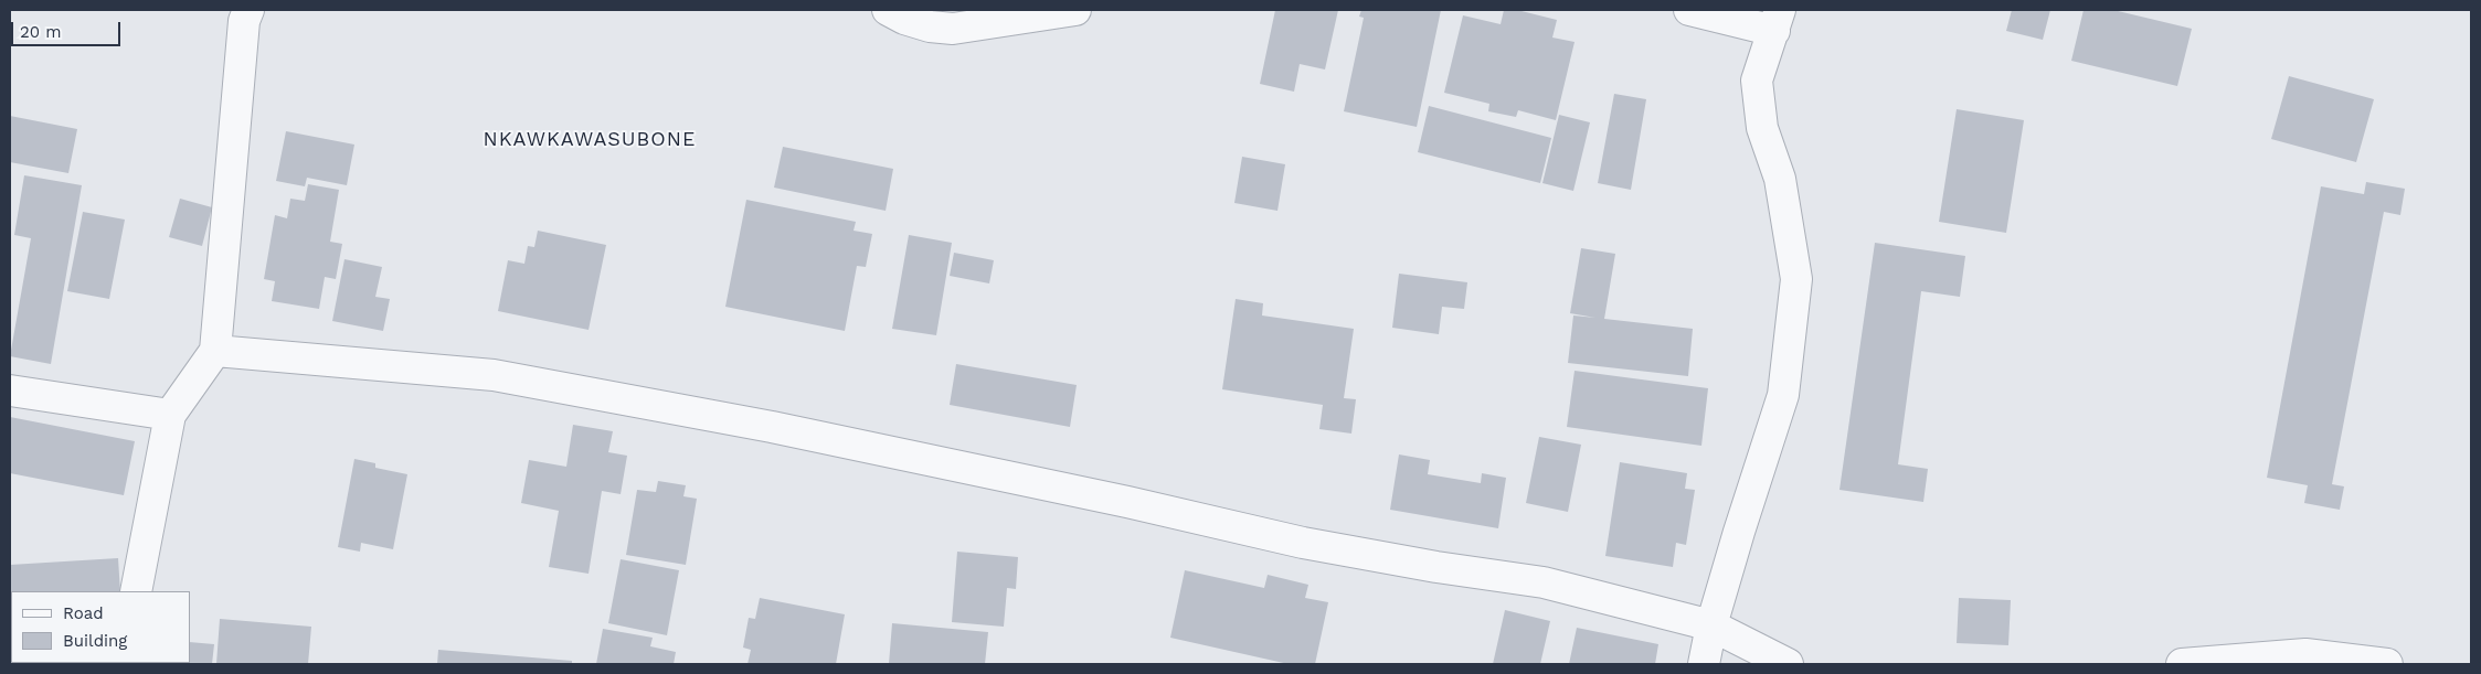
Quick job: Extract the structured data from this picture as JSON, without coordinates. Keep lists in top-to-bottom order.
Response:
{
  "districts": ["NKAWKAWASUBONE"],
  "legend": ["Road", "Building"],
  "scale_bar": "20 m"
}
